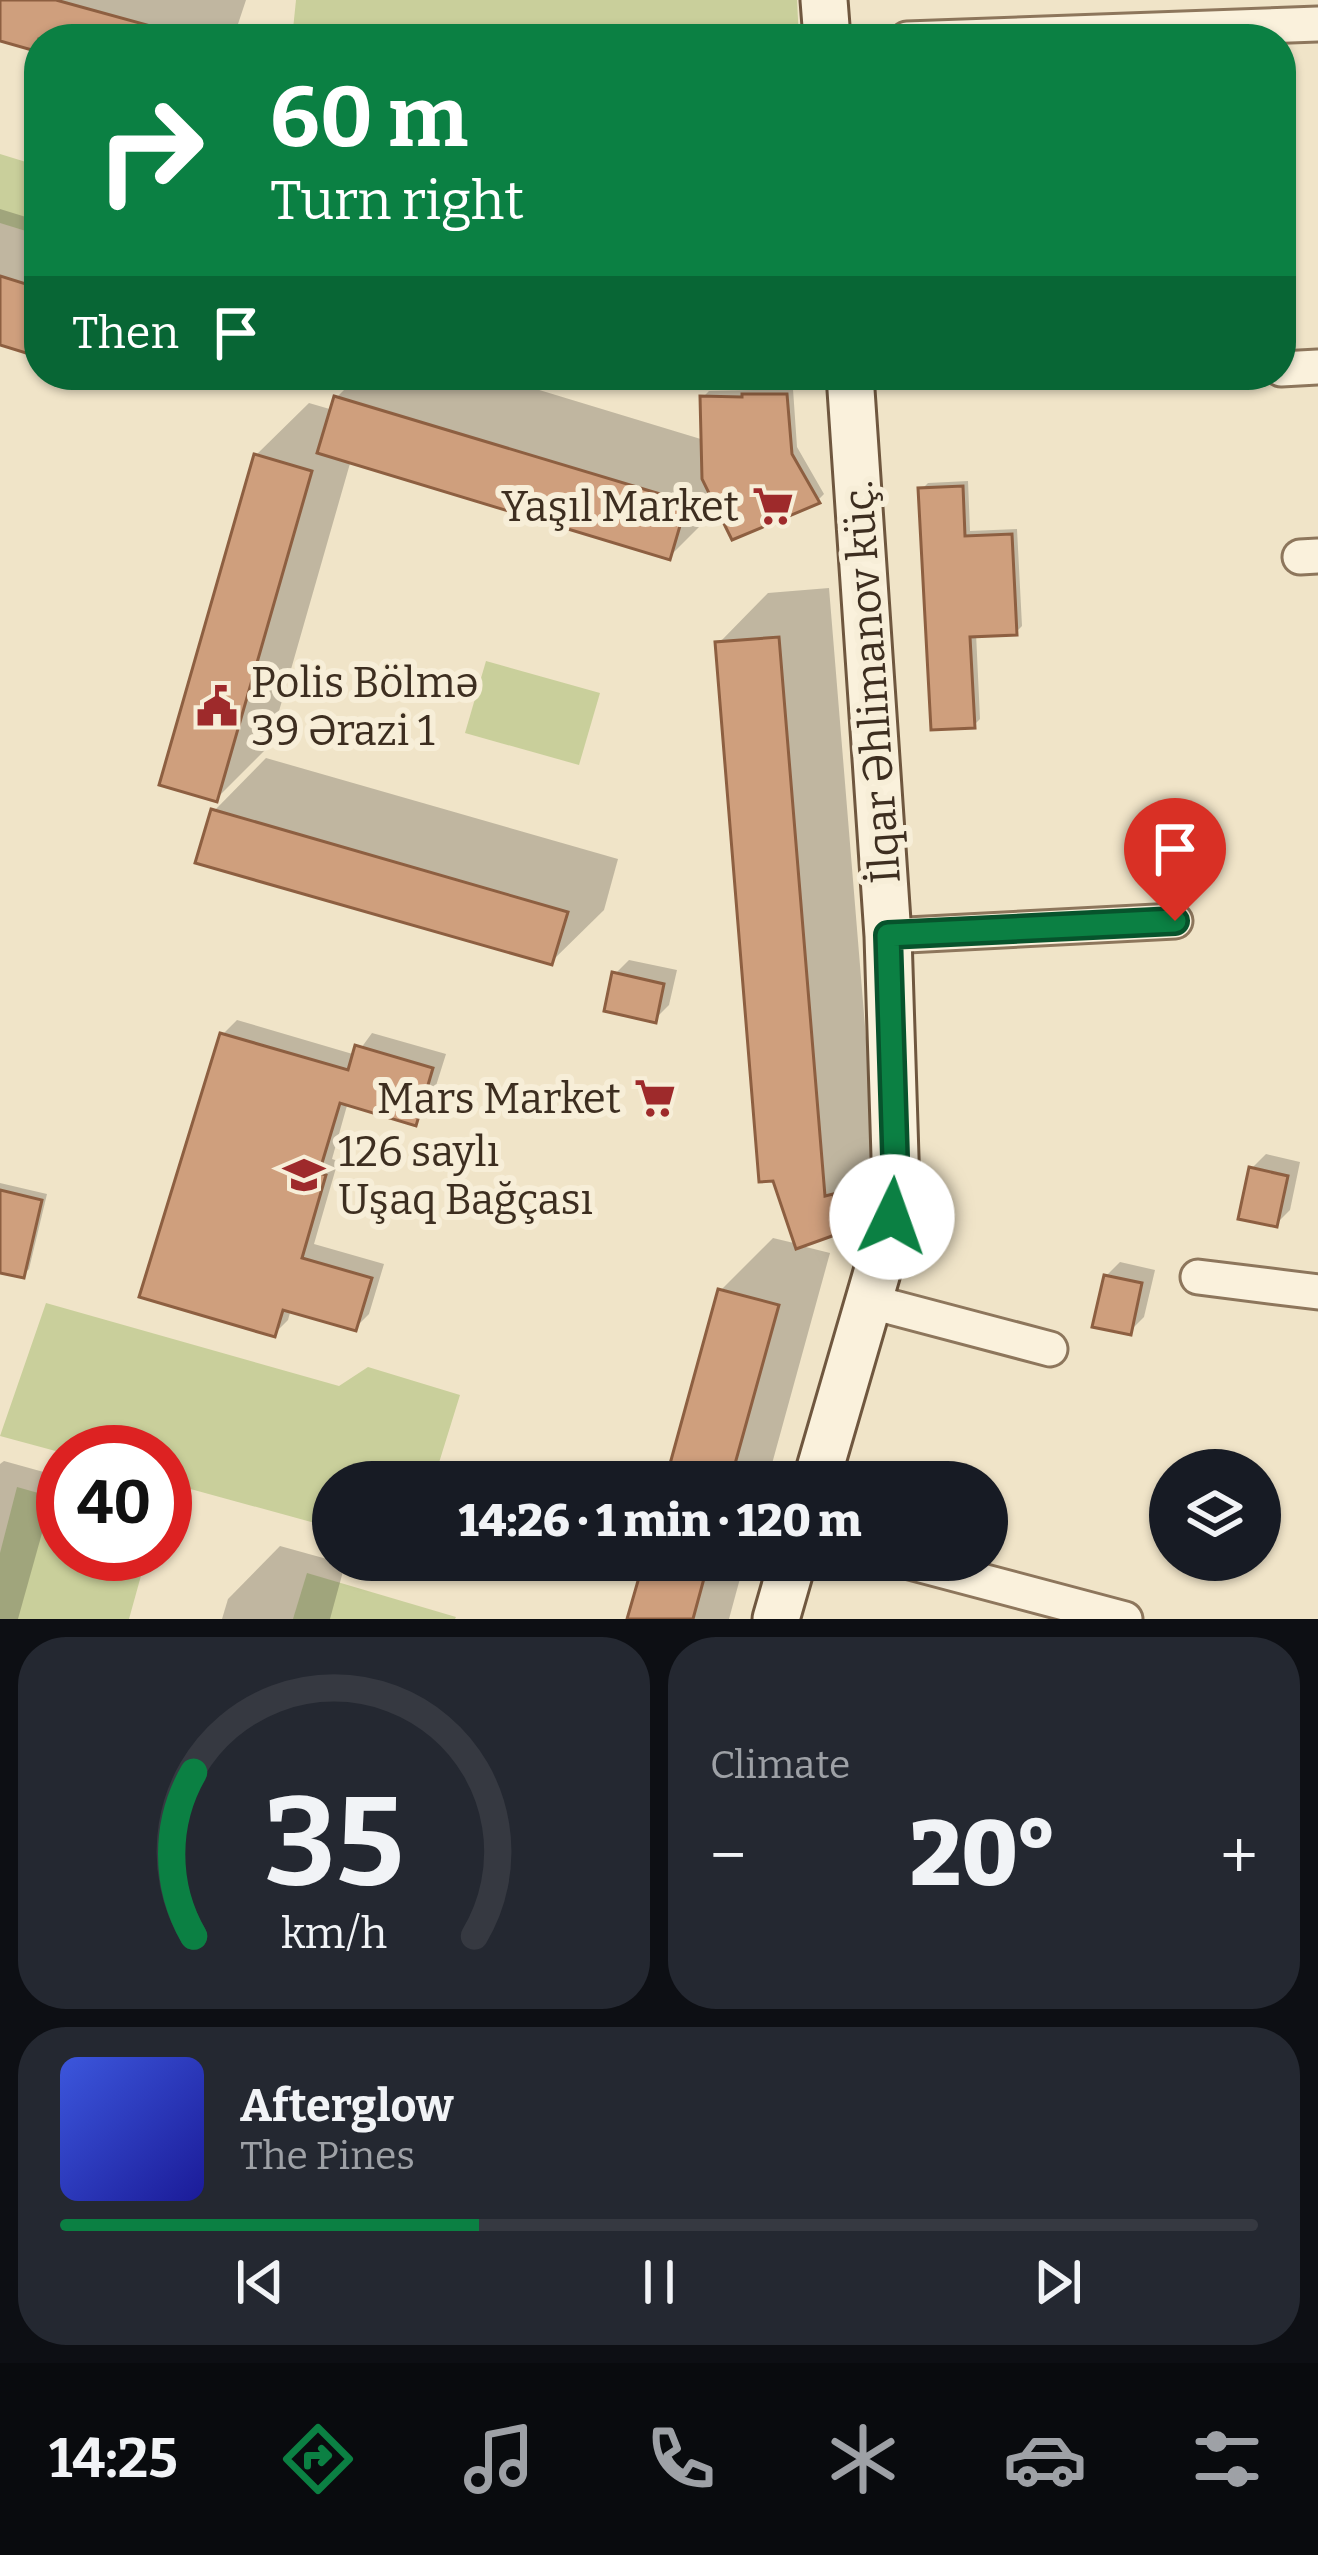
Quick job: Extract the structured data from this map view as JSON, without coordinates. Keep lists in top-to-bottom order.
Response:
{
  "streets": {
    "street": ["İlqar Əhlimanov küç."]
  },
  "places": {
    "supermarket": ["Yaşıl Market", "Mars Market"],
    "public building": ["Polis Bölmə 39 Ərazi 1"],
    "school or university": ["126 saylı Uşaq Bağçası"]
  },
  "page": {
    "turn": ["60 m", "Turn right"],
    "then": "Then",
    "limit": "40",
    "trip": "14:26 · 1 min · 120 m",
    "tile": "Climate",
    "heat": ["−", "20°", "+"],
    "song": ["Afterglow", "The Pines"],
    "tabs": "14:25",
    "gauge": ["35", "km/h"]
  }
}
